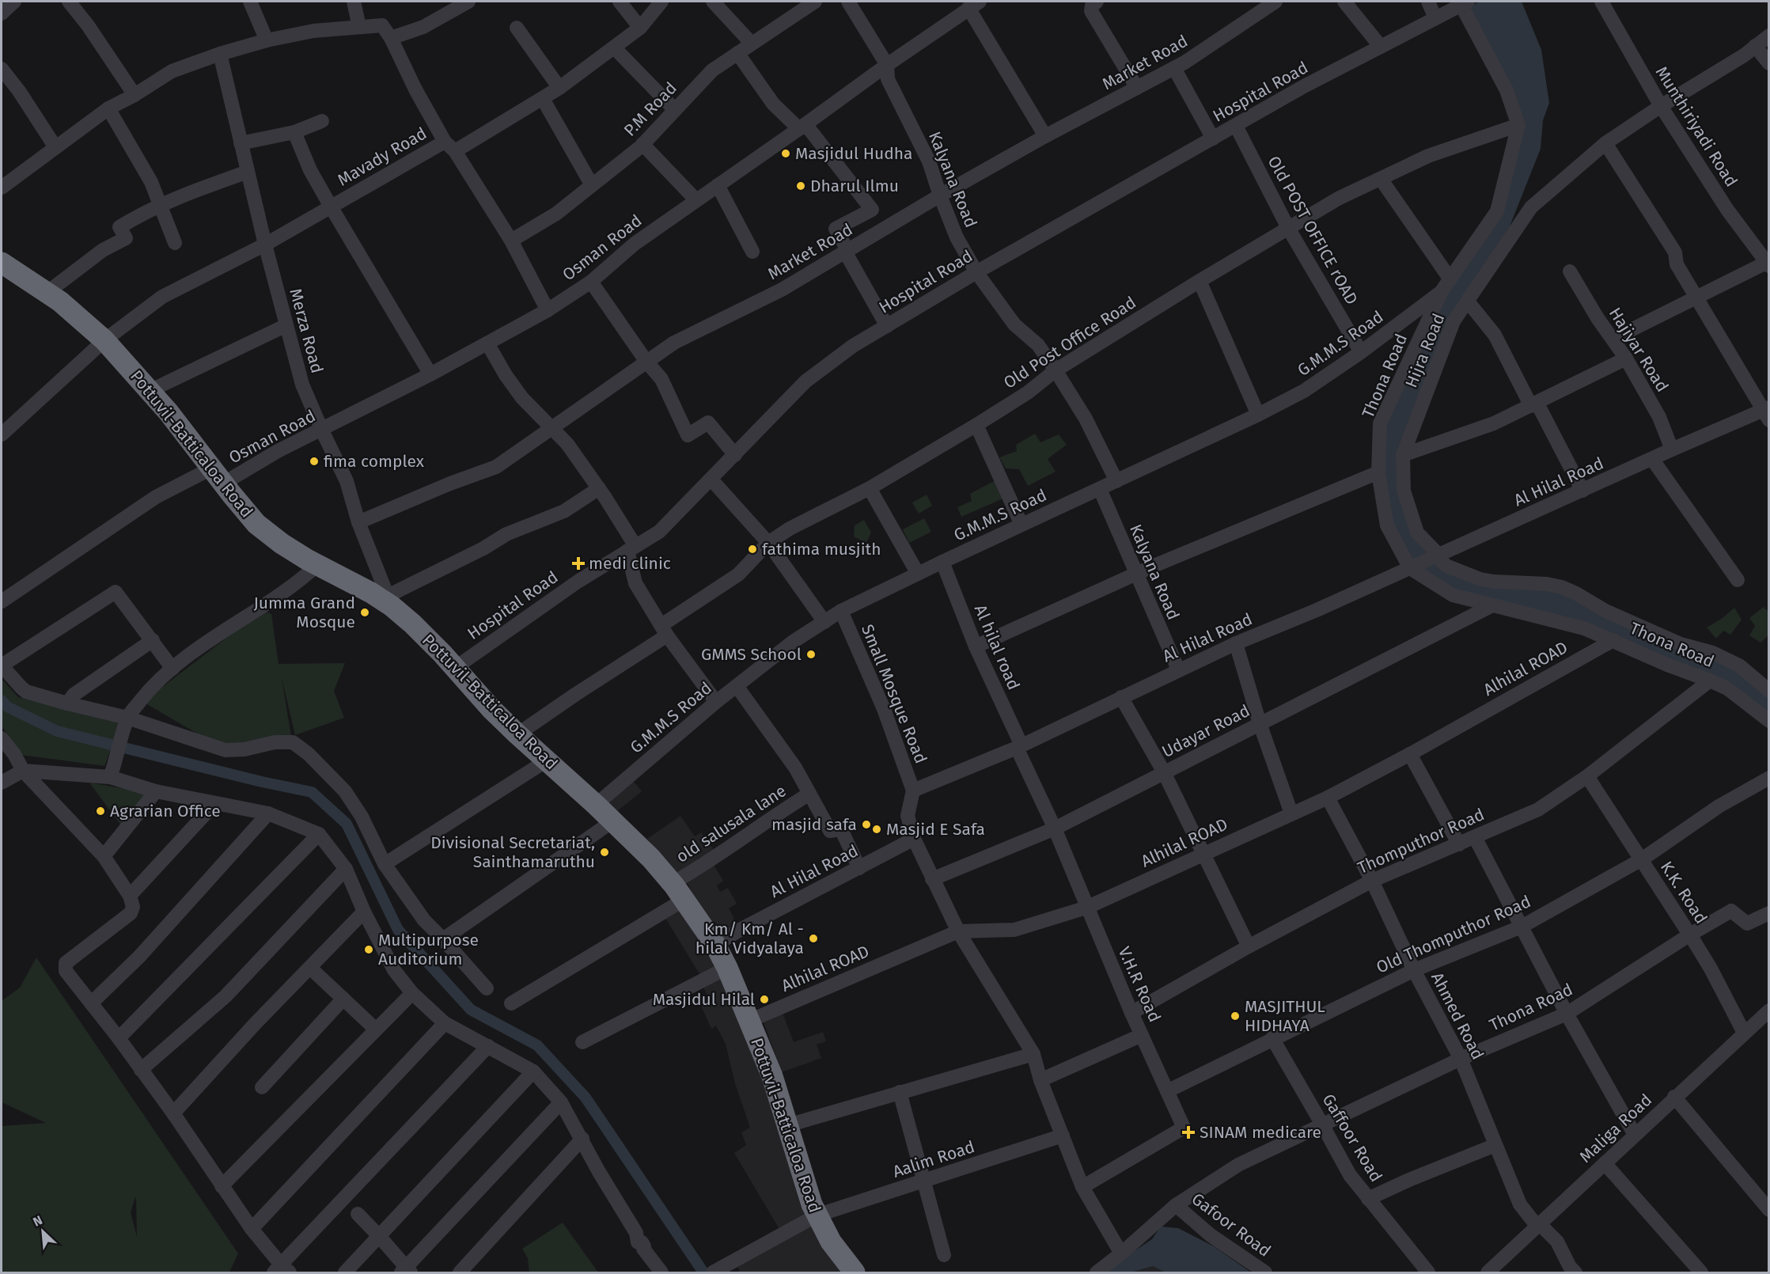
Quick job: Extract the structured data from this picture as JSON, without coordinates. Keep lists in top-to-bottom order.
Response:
{
  "streets": {
    "highway": ["Pottuvil-Batticaloa Road"],
    "street": [
      "Market Road",
      "Hospital Road",
      "P.M Road",
      "Munthiriyadi Road",
      "Mavady Road",
      "Kalyana Road",
      "Old POST OFFICE rOAD",
      "Osman Road",
      "Merza Road",
      "Old Post Office Road",
      "G.M.M.S Road",
      "Hajiyar Road",
      "Hijra Road",
      "Thona Road",
      "Al Hilal Road",
      "Al hilal road",
      "Alhilal ROAD",
      "Small Mosque Road",
      "Udayar Road",
      "old salusala lane",
      "Thomputhor Road",
      "K.K. Road",
      "Old Thomputhor Road",
      "V.H.R Road",
      "Ahmed Road",
      "Maliga Road",
      "Gaffoor Road",
      "Aalim Road",
      "Gafoor Road"
    ]
  },
  "crossings": [
    ["Market Road", "Kalyana Road"],
    ["Market Road", "Merza Road"],
    ["Hospital Road", "Kalyana Road"],
    ["Hospital Road", "Old POST OFFICE rOAD"],
    ["Hospital Road", "Pottuvil-Batticaloa Road"],
    ["Munthiriyadi Road", "Hijra Road"],
    ["Mavady Road", "Merza Road"],
    ["Mavady Road", "Pottuvil-Batticaloa Road"],
    ["Kalyana Road", "Osman Road"],
    ["Kalyana Road", "Old Post Office Road"],
    ["Kalyana Road", "G.M.M.S Road"],
    ["Kalyana Road", "Al Hilal Road"],
    ["Old POST OFFICE rOAD", "Old Post Office Road"],
    ["Old POST OFFICE rOAD", "G.M.M.S Road"],
    ["Osman Road", "Merza Road"],
    ["Osman Road", "Pottuvil-Batticaloa Road"],
    ["Merza Road", "Pottuvil-Batticaloa Road"],
    ["Old Post Office Road", "Thona Road"],
    ["Old Post Office Road", "Pottuvil-Batticaloa Road"],
    ["G.M.M.S Road", "Thona Road"],
    ["G.M.M.S Road", "Pottuvil-Batticaloa Road"],
    ["G.M.M.S Road", "Al hilal road"],
    ["G.M.M.S Road", "Small Mosque Road"],
    ["Hajiyar Road", "Al Hilal Road"],
    ["Hijra Road", "Al Hilal Road"],
    ["Thona Road", "Al Hilal Road"],
    ["Thona Road", "Alhilal ROAD"],
    ["Thona Road", "Udayar Road"],
    ["Thona Road", "Thomputhor Road"],
    ["Thona Road", "K.K. Road"],
    ["Thona Road", "Ahmed Road"],
    ["Thona Road", "Gaffoor Road"],
    ["Thona Road", "Gafoor Road"],
    ["Pottuvil-Batticaloa Road", "Al Hilal Road"],
    ["Pottuvil-Batticaloa Road", "Alhilal ROAD"],
    ["Pottuvil-Batticaloa Road", "old salusala lane"],
    ["Pottuvil-Batticaloa Road", "Aalim Road"],
    ["Al Hilal Road", "Al hilal road"],
    ["Al Hilal Road", "Small Mosque Road"],
    ["Al Hilal Road", "V.H.R Road"],
    ["Al hilal road", "V.H.R Road"],
    ["Alhilal ROAD", "V.H.R Road"],
    ["Alhilal ROAD", "Ahmed Road"],
    ["Udayar Road", "V.H.R Road"],
    ["Thomputhor Road", "K.K. Road"],
    ["Thomputhor Road", "V.H.R Road"],
    ["Thomputhor Road", "Ahmed Road"],
    ["K.K. Road", "Old Thomputhor Road"],
    ["K.K. Road", "Maliga Road"],
    ["Old Thomputhor Road", "V.H.R Road"],
    ["Old Thomputhor Road", "Ahmed Road"],
    ["Old Thomputhor Road", "Gaffoor Road"],
    ["Ahmed Road", "Maliga Road"]
  ],
  "places": {
    "other": [
      "Masjidul Hudha",
      "Dharul Ilmu",
      "fima complex",
      "fathima musjith",
      "Jumma Grand Mosque",
      "GMMS School",
      "Agrarian Office",
      "masjid safa",
      "Masjid E Safa",
      "Divisional Secretariat, Sainthamaruthu",
      "Km/ Km/ Al - hilal Vidyalaya",
      "Multipurpose Auditorium",
      "Masjidul Hilal",
      "MASJITHUL HIDHAYA"
    ],
    "health": ["medi clinic", "SINAM medicare"]
  },
  "north": "top left"
}
